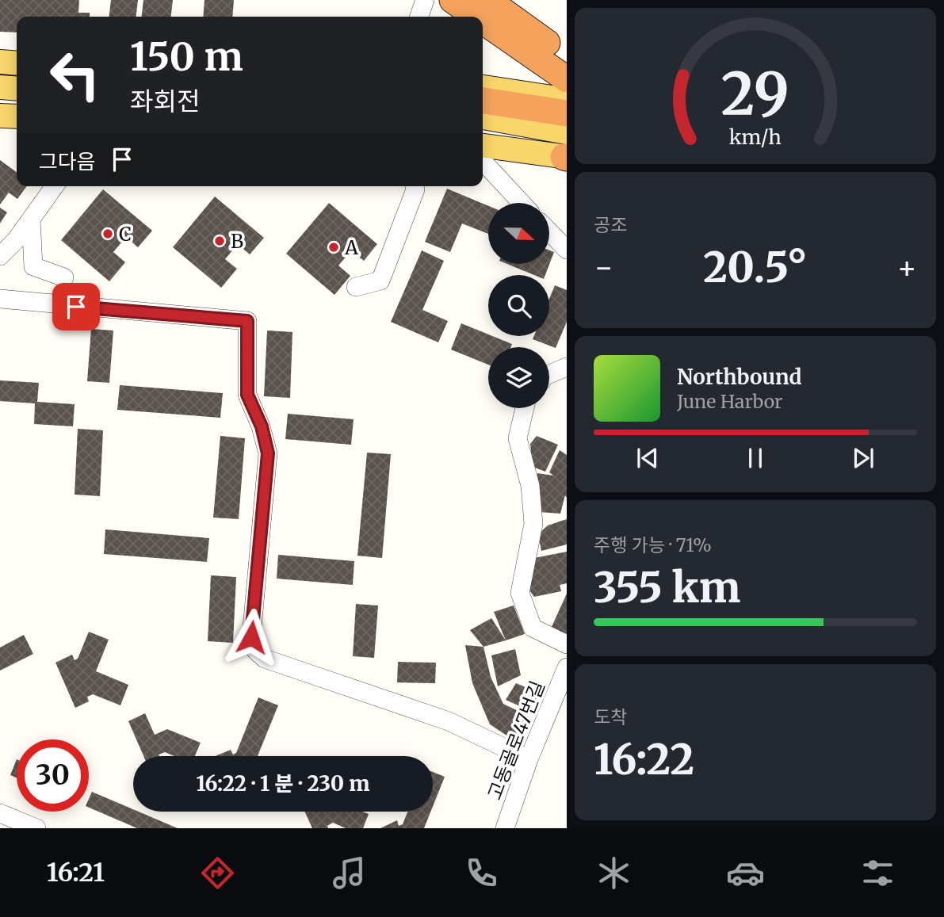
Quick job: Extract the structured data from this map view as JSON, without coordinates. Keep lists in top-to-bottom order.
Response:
{
  "streets": {
    "street": ["고동골로47번길"]
  },
  "places": ["C", "B", "A"],
  "north": "right",
  "page": {
    "turn": ["150 m", "좌회전"],
    "then": "그다음",
    "tile": [
      "공조",
      ["주행 가능 · 71%", "355 km"],
      ["도착", "16:22"]
    ],
    "heat": ["−", "20.5°", "+"],
    "song": ["Northbound", "June Harbor"],
    "limit": "30",
    "trip": "16:22 · 1 분 · 230 m",
    "tabs": "16:21",
    "gauge": ["29", "km/h"]
  }
}
